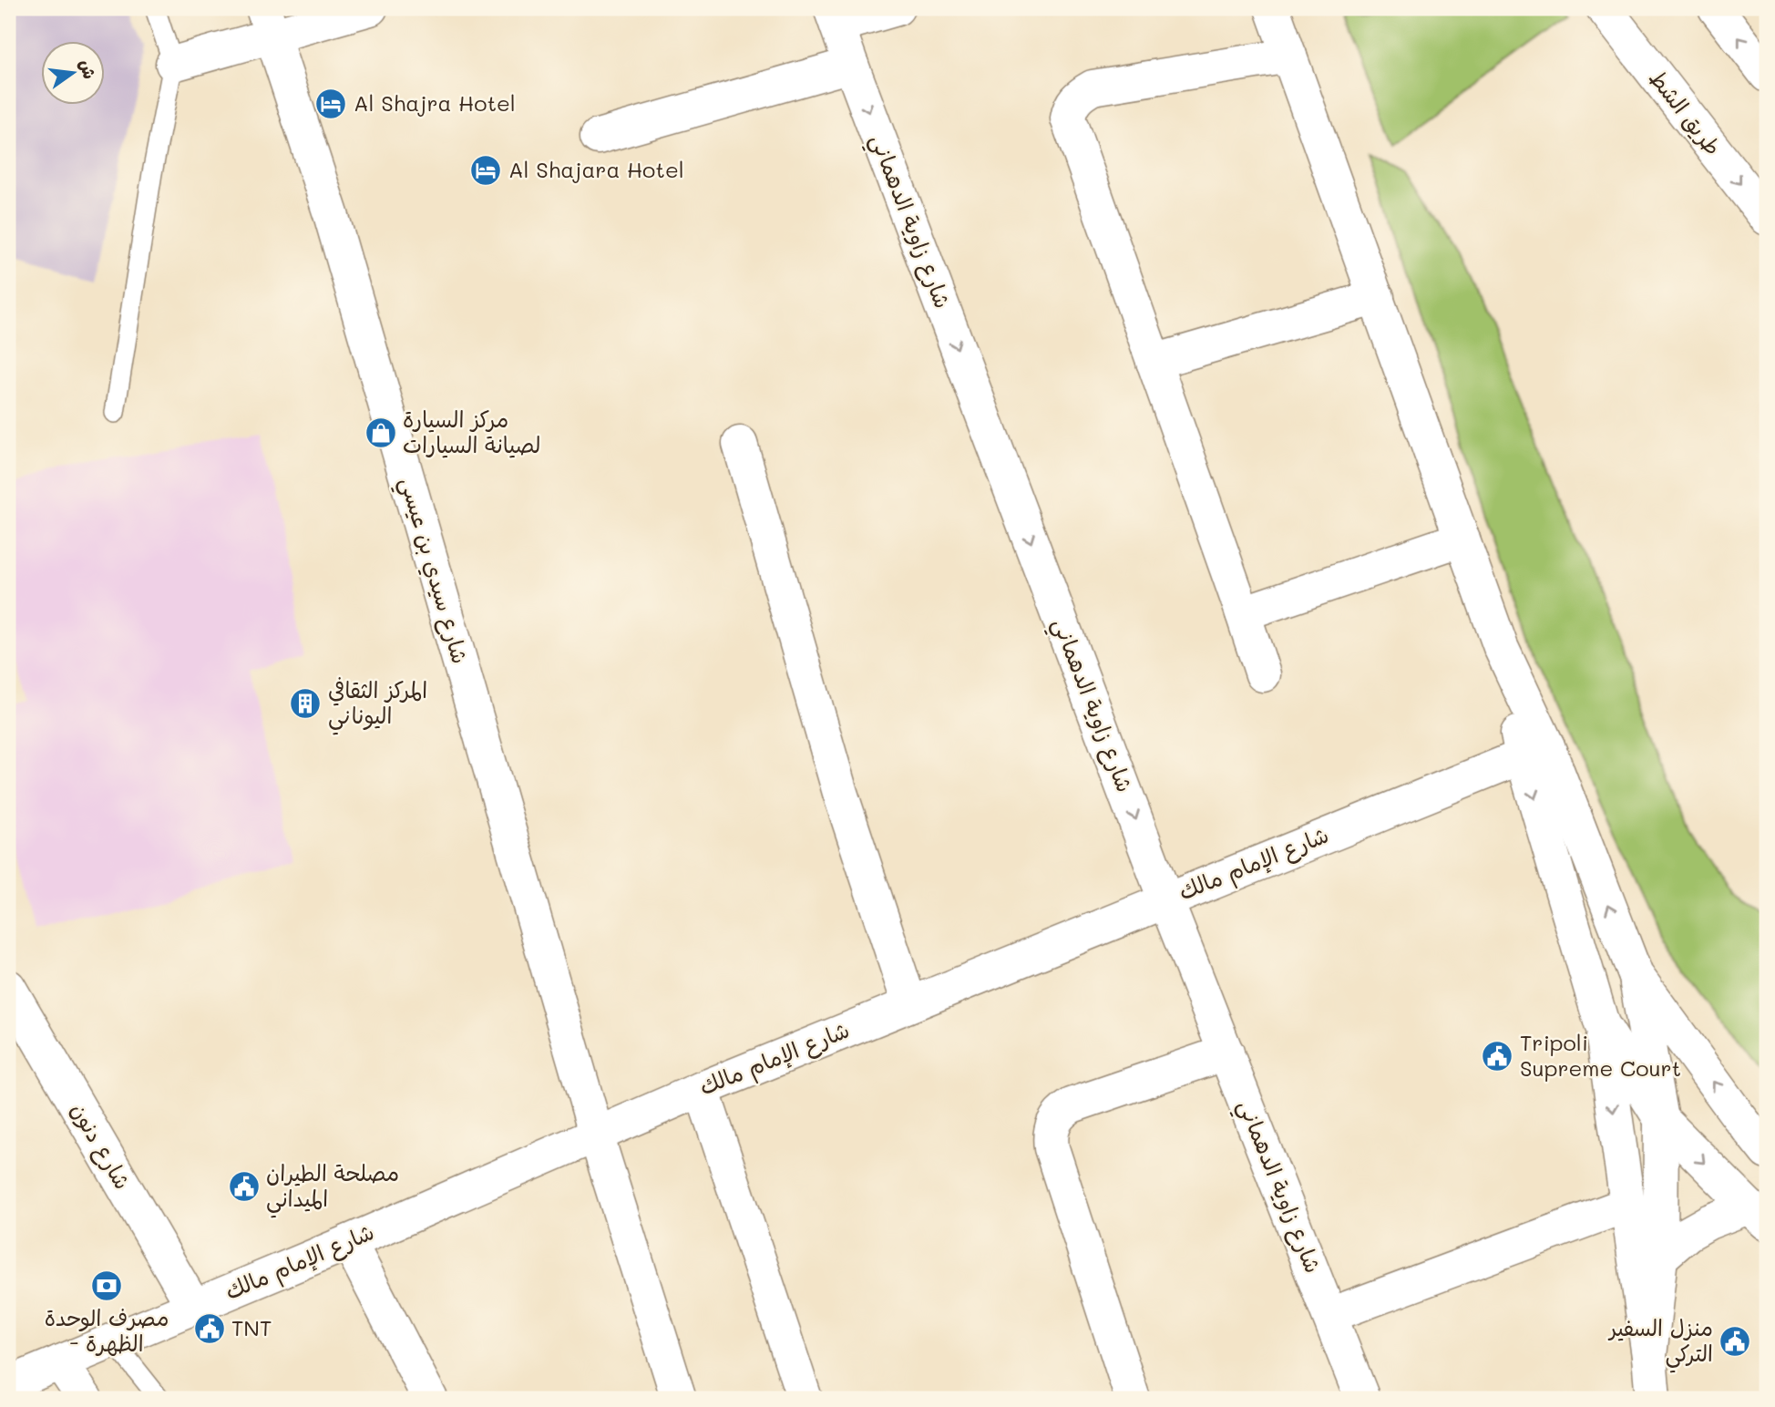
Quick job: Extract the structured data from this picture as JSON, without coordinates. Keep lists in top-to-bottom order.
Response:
{
  "streets": {
    "main road": [
      "طريق الشط",
      "شارع زاوية الدهماني",
      "شارع سيدي بن عيسي",
      "شارع الإمام مالك",
      "شارع دنون"
    ]
  },
  "crossings": [
    ["شارع زاوية الدهماني", "شارع الإمام مالك"],
    ["شارع سيدي بن عيسي", "شارع الإمام مالك"],
    ["شارع الإمام مالك", "شارع دنون"]
  ],
  "places": {
    "hotel": ["Al Shajra Hotel", "Al Shajara Hotel"],
    "shop": ["مركز السيارة لصيانة السيارات"],
    "building": ["المركز الثقافي اليوناني"],
    "public building": [
      "Tripoli Supreme Court",
      "مصلحة الطيران الميداني",
      "TNT",
      "منزل السفير التركي"
    ],
    "bank": ["مصرف الوحدة - الظهرة"]
  },
  "north": "right"
}
